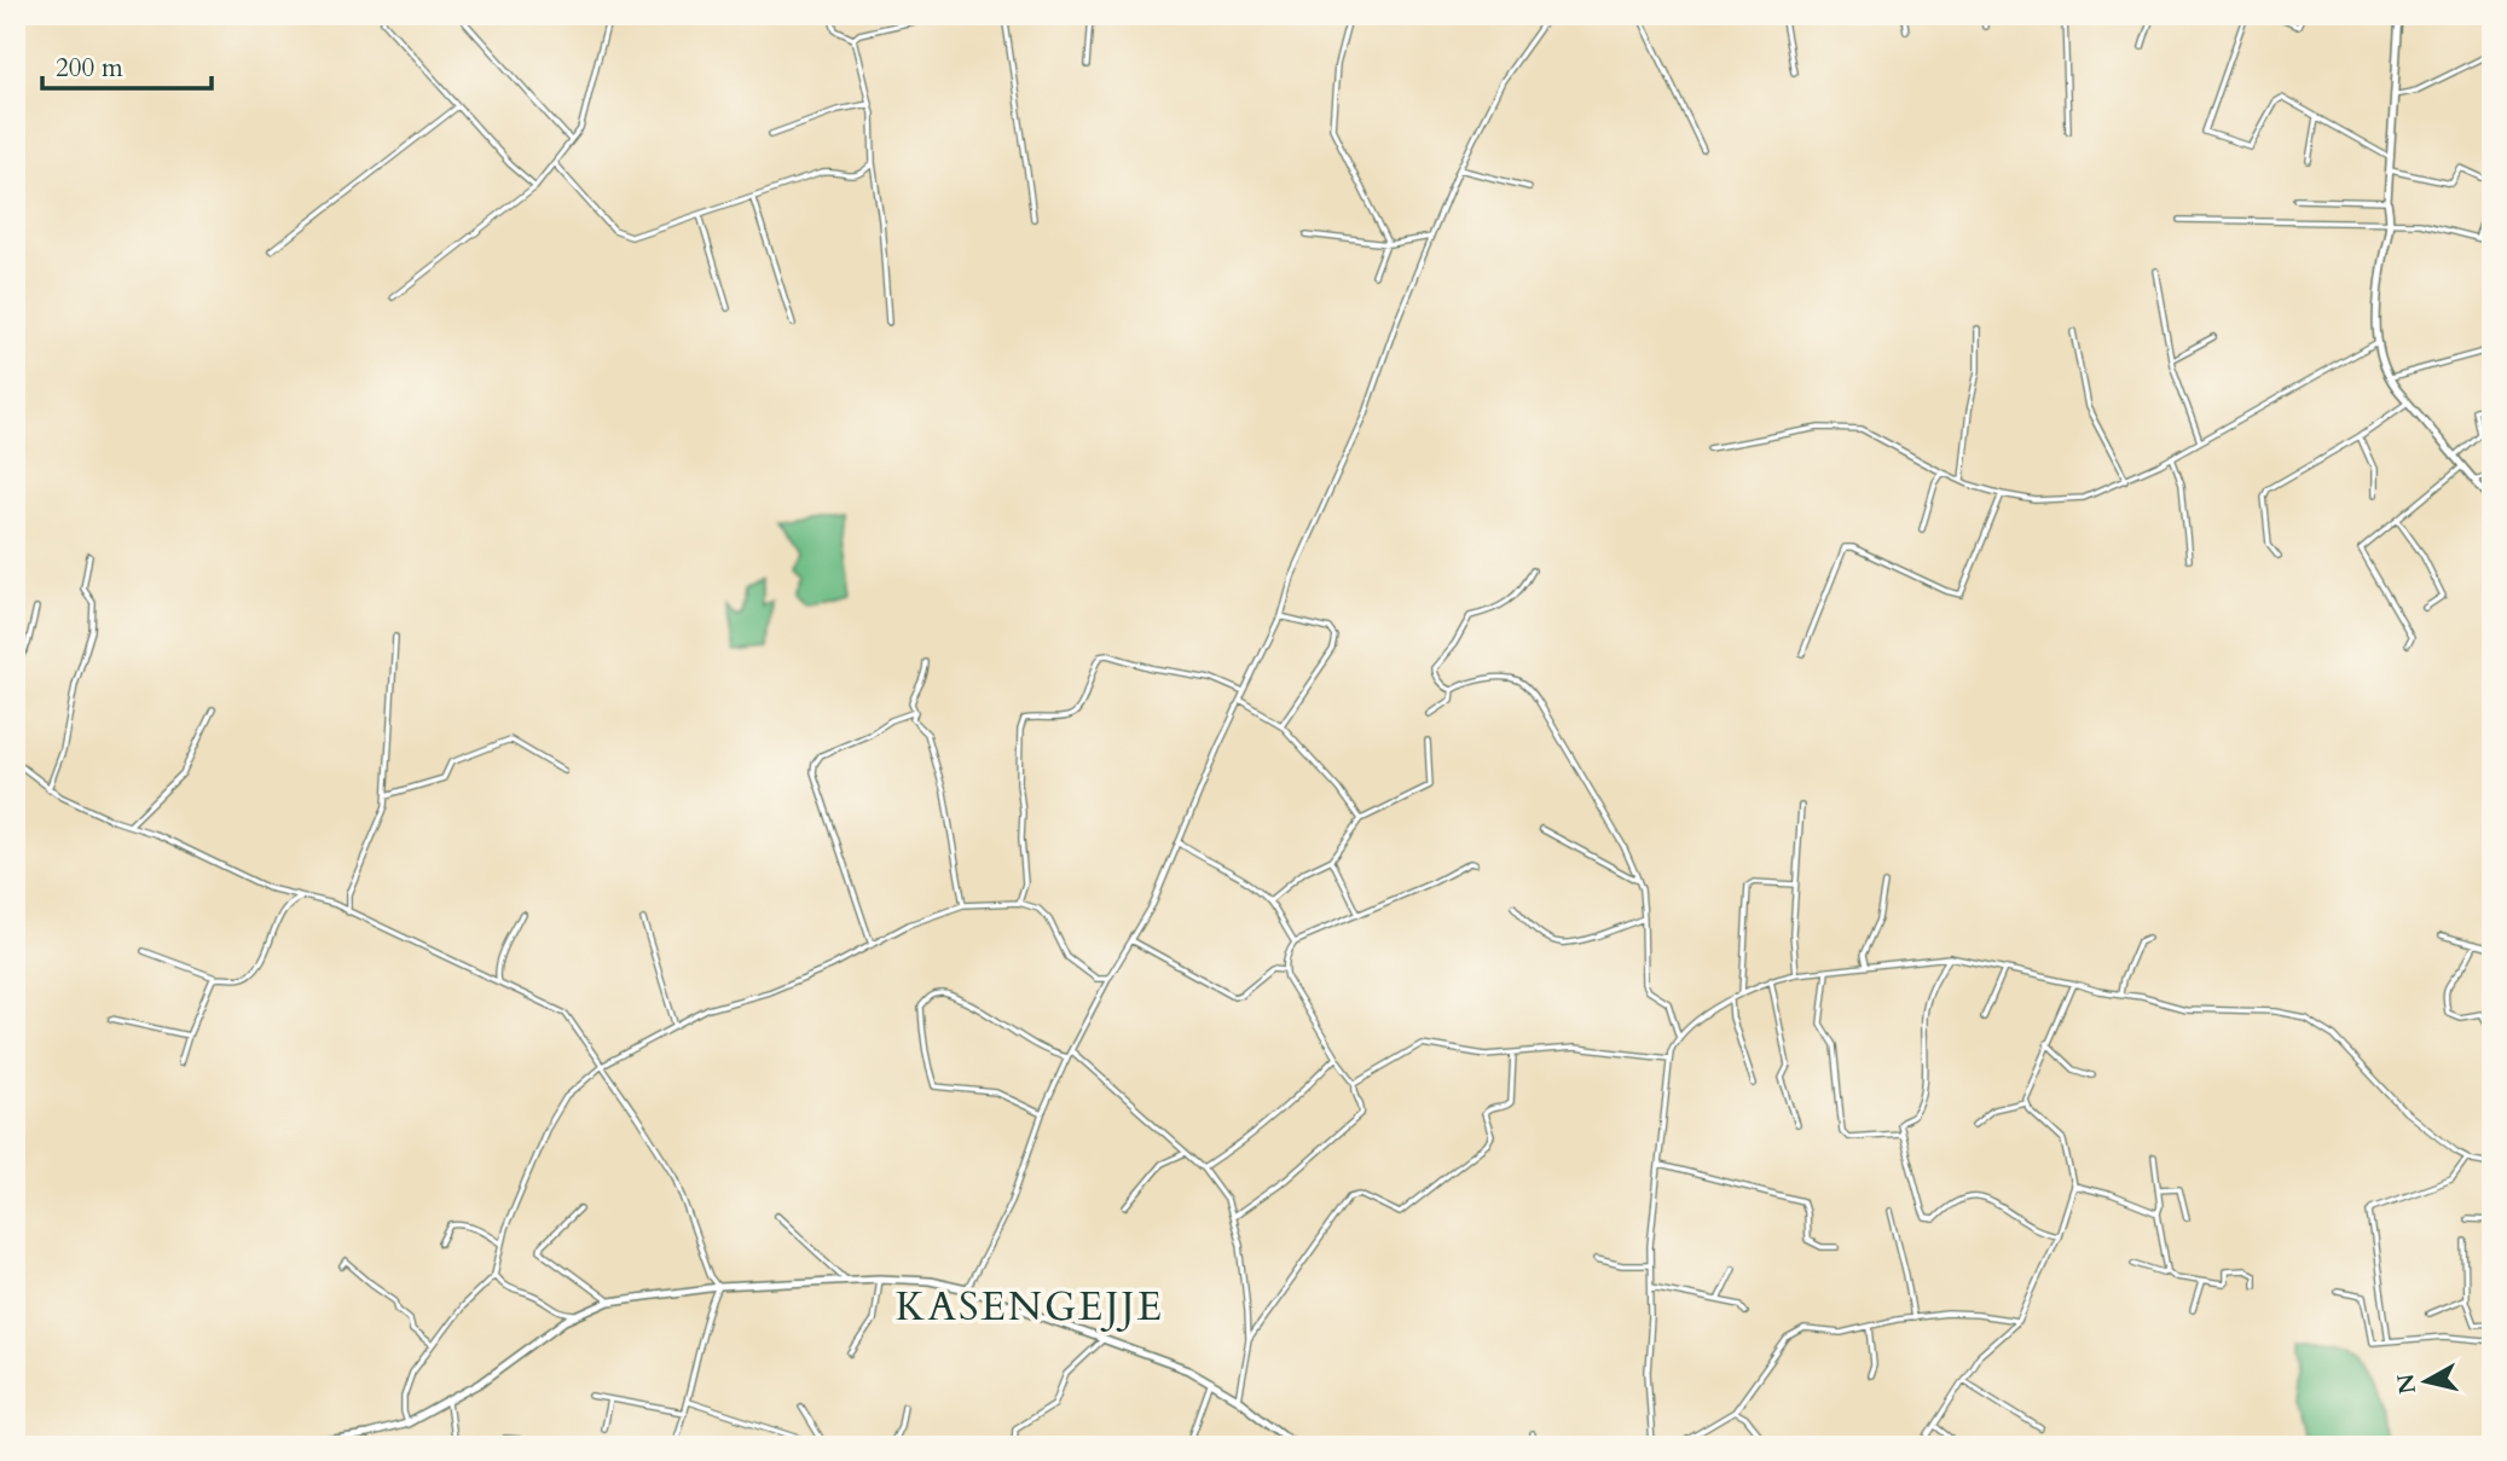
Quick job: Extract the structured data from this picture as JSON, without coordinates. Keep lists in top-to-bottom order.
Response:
{
  "districts": ["KASENGEJJE"],
  "scale_bar": "200 m",
  "north": "left"
}
